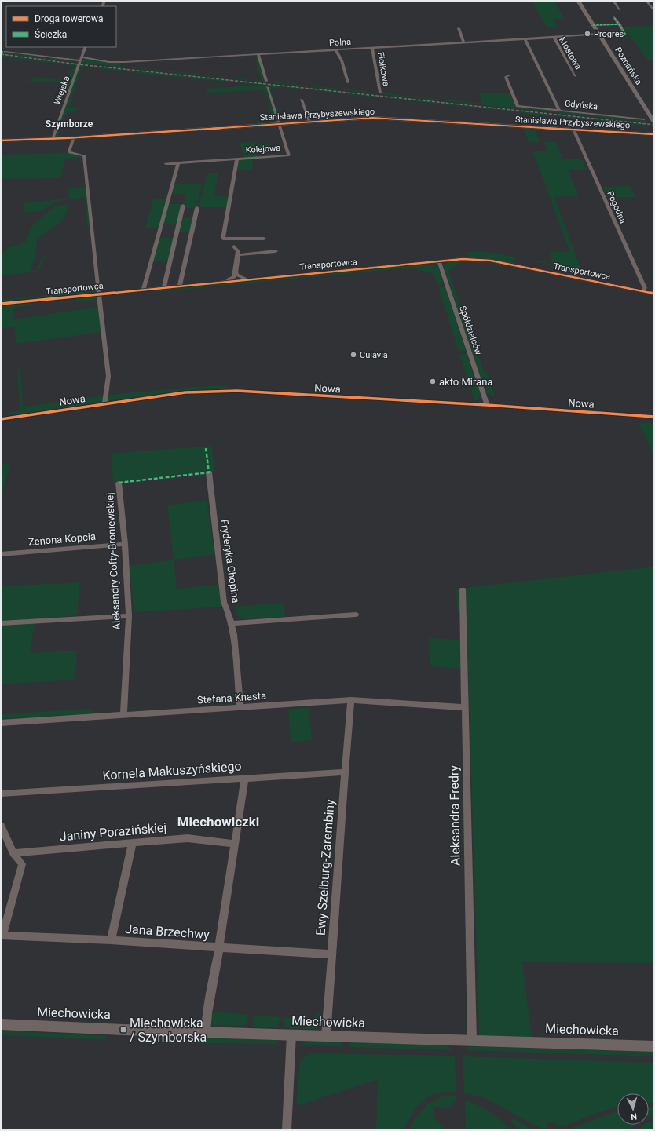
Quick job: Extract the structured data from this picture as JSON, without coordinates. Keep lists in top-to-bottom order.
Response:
{
  "streets": {
    "main road": ["Poznańska"],
    "street": [
      "Polna",
      "Mostowa",
      "Fiołkowa",
      "Wiejska",
      "Gdyńska",
      "Stanisława Przybyszewskiego",
      "Kolejowa",
      "Pogodna",
      "Transportowca",
      "Spółdzielców",
      "Nowa",
      "Zenona Kopcia",
      "Aleksandry Cofty-Broniewskiej",
      "Fryderyka Chopina",
      "Stefana Knasta",
      "Kornela Makuszyńskiego",
      "Aleksandra Fredry",
      "Janiny Porazińskiej",
      "Ewy Szelburg-Zarembiny",
      "Jana Brzechwy",
      "Miechowicka"
    ]
  },
  "crossings": [
    ["Polna", "Mostowa"],
    ["Polna", "Poznańska"],
    ["Polna", "Fiołkowa"],
    ["Polna", "Wiejska"],
    ["Wiejska", "Stanisława Przybyszewskiego"],
    ["Stanisława Przybyszewskiego", "Kolejowa"],
    ["Stanisława Przybyszewskiego", "Pogodna"],
    ["Pogodna", "Transportowca"],
    ["Transportowca", "Spółdzielców"],
    ["Spółdzielców", "Nowa"],
    ["Zenona Kopcia", "Aleksandry Cofty-Broniewskiej"],
    ["Aleksandry Cofty-Broniewskiej", "Stefana Knasta"],
    ["Fryderyka Chopina", "Stefana Knasta"],
    ["Stefana Knasta", "Aleksandra Fredry"],
    ["Stefana Knasta", "Ewy Szelburg-Zarembiny"],
    ["Kornela Makuszyńskiego", "Ewy Szelburg-Zarembiny"],
    ["Aleksandra Fredry", "Miechowicka"],
    ["Ewy Szelburg-Zarembiny", "Jana Brzechwy"],
    ["Ewy Szelburg-Zarembiny", "Miechowicka"]
  ],
  "districts": ["Szymborze", "Miechowiczki"],
  "places": {
    "other": ["Progres", "Cuiavia", "akto Mirana"],
    "transit": ["Miechowicka / Szymborska"]
  },
  "legend": ["Droga rowerowa", "Ścieżka"],
  "north": "bottom"
}
